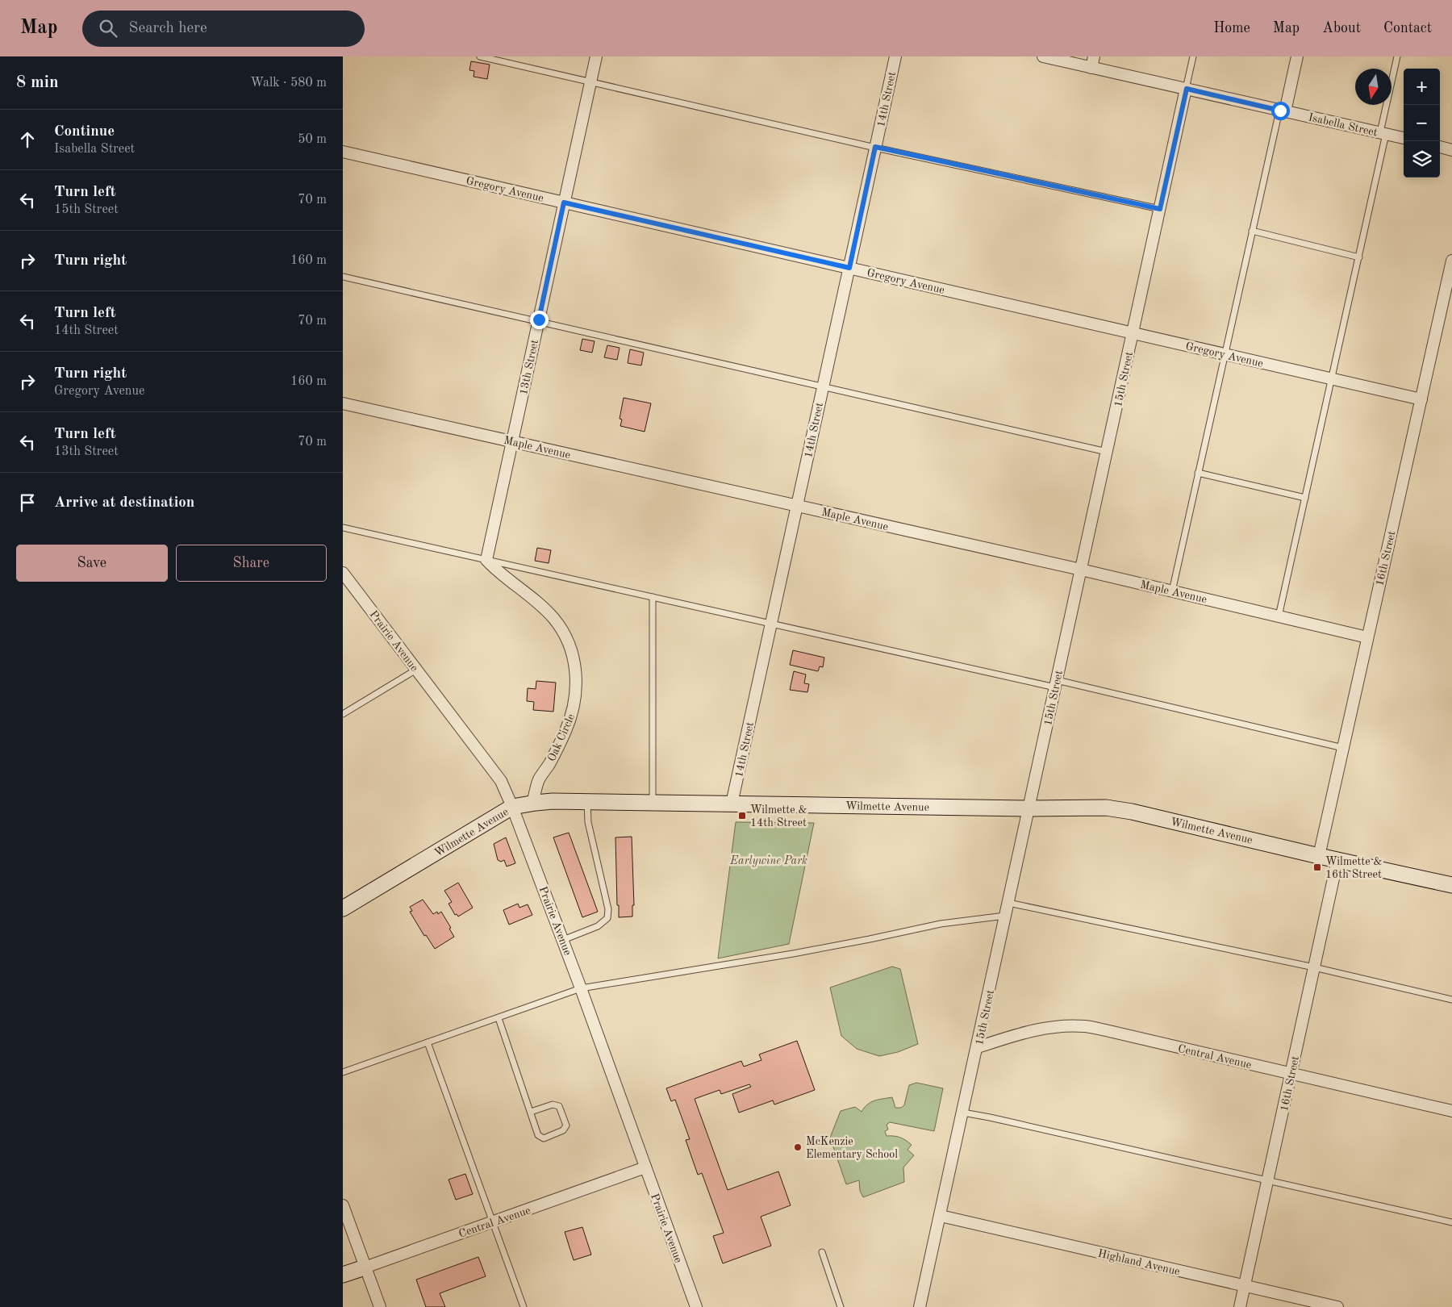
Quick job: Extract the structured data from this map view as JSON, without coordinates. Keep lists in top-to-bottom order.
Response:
{
  "streets": {
    "street": [
      "14th Street",
      "Isabella Street",
      "Gregory Avenue",
      "13th Street",
      "15th Street",
      "Maple Avenue",
      "16th Street",
      "Prairie Avenue",
      "Oak Circle",
      "Wilmette Avenue",
      "Central Avenue",
      "Highland Avenue"
    ]
  },
  "crossings": [
    ["14th Street", "Gregory Avenue"],
    ["14th Street", "Maple Avenue"],
    ["14th Street", "Wilmette Avenue"],
    ["Isabella Street", "15th Street"],
    ["Gregory Avenue", "13th Street"],
    ["Gregory Avenue", "15th Street"],
    ["Gregory Avenue", "16th Street"],
    ["13th Street", "Maple Avenue"],
    ["13th Street", "Oak Circle"],
    ["15th Street", "Maple Avenue"],
    ["15th Street", "Wilmette Avenue"],
    ["15th Street", "Central Avenue"],
    ["15th Street", "Highland Avenue"],
    ["Maple Avenue", "16th Street"],
    ["16th Street", "Wilmette Avenue"],
    ["16th Street", "Central Avenue"],
    ["16th Street", "Highland Avenue"],
    ["Prairie Avenue", "Wilmette Avenue"],
    ["Prairie Avenue", "Central Avenue"],
    ["Oak Circle", "Wilmette Avenue"]
  ],
  "parks": ["Earlywine Park"],
  "places": {
    "transit": ["Wilmette & 14th Street", "Wilmette & 16th Street"],
    "other": ["McKenzie Elementary School"]
  },
  "north": "bottom",
  "page": {
    "header": "Map",
    "search": "Search here",
    "nav": [
      "Home",
      "Map",
      "About",
      "Contact"
    ],
    "heading": ["8 min", "Walk · 580 m"],
    "map_buttons": ["+", "−"],
    "list": [
      ["Continue", "Isabella Street", "50 m"],
      ["Turn left", "15th Street", "70 m"],
      ["Turn right", "160 m"],
      ["Turn left", "14th Street", "70 m"],
      ["Turn right", "Gregory Avenue", "160 m"],
      ["Turn left", "13th Street", "70 m"],
      "Arrive at destination"
    ],
    "buttons": ["Save", "Share"]
  }
}
